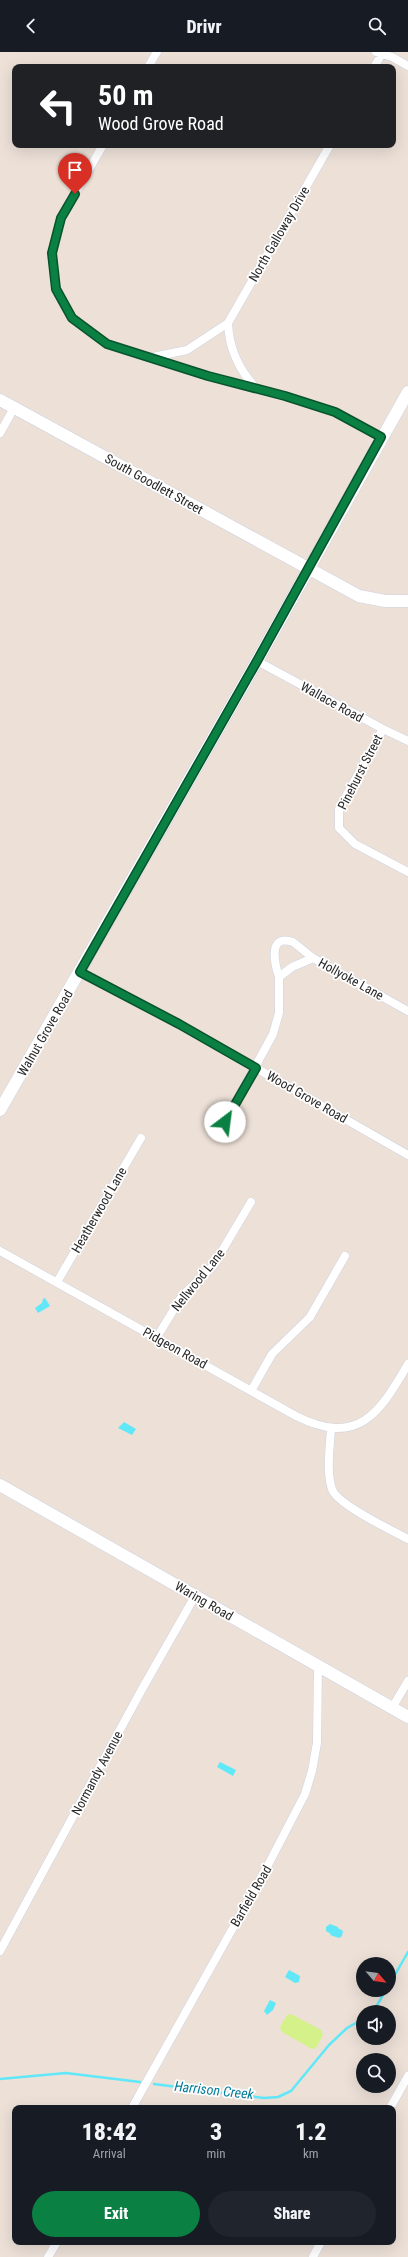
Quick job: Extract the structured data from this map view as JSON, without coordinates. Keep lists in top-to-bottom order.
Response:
{
  "streets": {
    "main road": ["South Goodlett Street", "Walnut Grove Road", "Waring Road"],
    "street": [
      "North Galloway Drive",
      "Wallace Road",
      "Pinehurst Street",
      "Hollyoke Lane",
      "Wood Grove Road",
      "Heatherwood Lane",
      "Nellwood Lane",
      "Pidgeon Road",
      "Normandy Avenue",
      "Barfield Road"
    ]
  },
  "crossings": [
    ["South Goodlett Street", "Walnut Grove Road"],
    ["Wallace Road", "Pinehurst Street"],
    ["Wallace Road", "Walnut Grove Road"],
    ["Walnut Grove Road", "Wood Grove Road"],
    ["Heatherwood Lane", "Pidgeon Road"],
    ["Nellwood Lane", "Pidgeon Road"],
    ["Waring Road", "Normandy Avenue"],
    ["Waring Road", "Barfield Road"]
  ],
  "water": ["Harrison Creek"],
  "north": "bottom right",
  "page": {
    "header": "Drivr",
    "turn": ["50 m", "Wood Grove Road"],
    "eta": [
      "18:42",
      "Arrival",
      "3",
      "min",
      "1.2",
      "km"
    ],
    "buttons": ["Exit", "Share"]
  }
}
